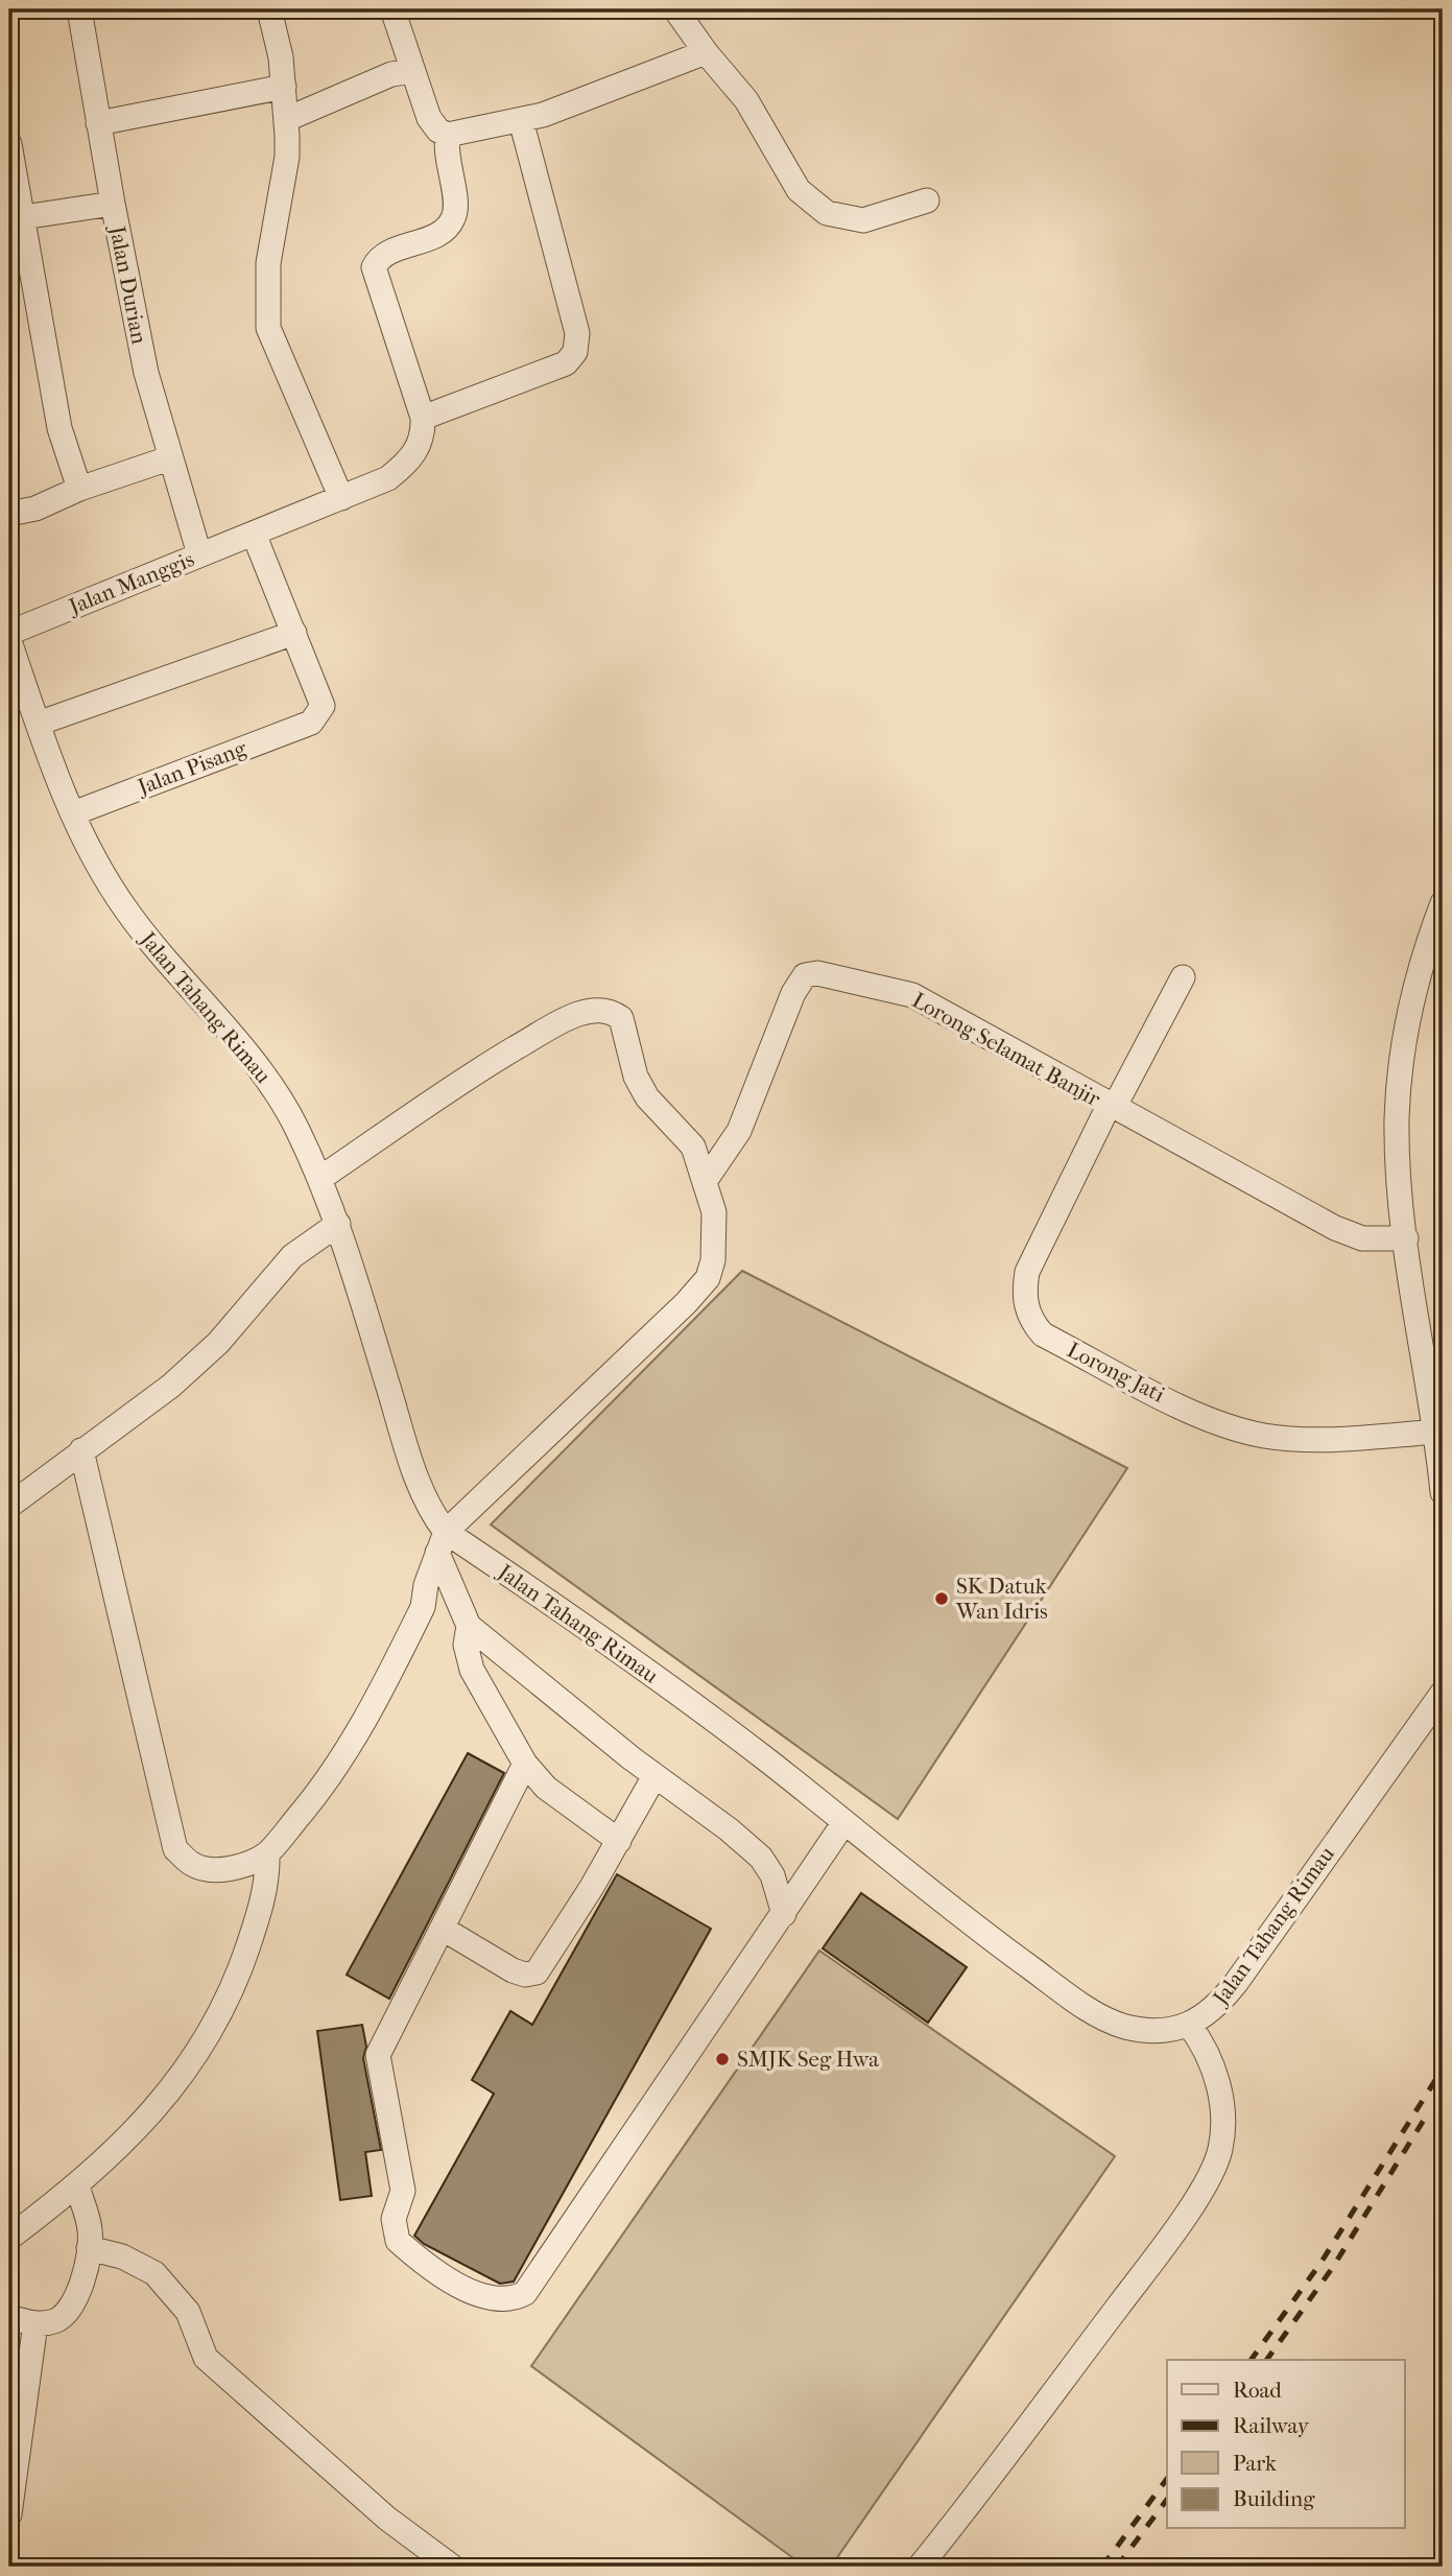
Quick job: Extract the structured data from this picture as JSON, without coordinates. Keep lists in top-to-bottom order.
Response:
{
  "streets": {
    "street": [
      "Jalan Durian",
      "Jalan Manggis",
      "Jalan Pisang",
      "Jalan Tahang Rimau",
      "Lorong Selamat Banjir",
      "Lorong Jati"
    ]
  },
  "crossings": [
    ["Jalan Durian", "Jalan Manggis"],
    ["Jalan Pisang", "Jalan Tahang Rimau"],
    ["Lorong Selamat Banjir", "Lorong Jati"]
  ],
  "places": ["SK Datuk Wan Idris", "SMJK Seg Hwa"],
  "legend": [
    "Road",
    "Railway",
    "Park",
    "Building"
  ]
}
